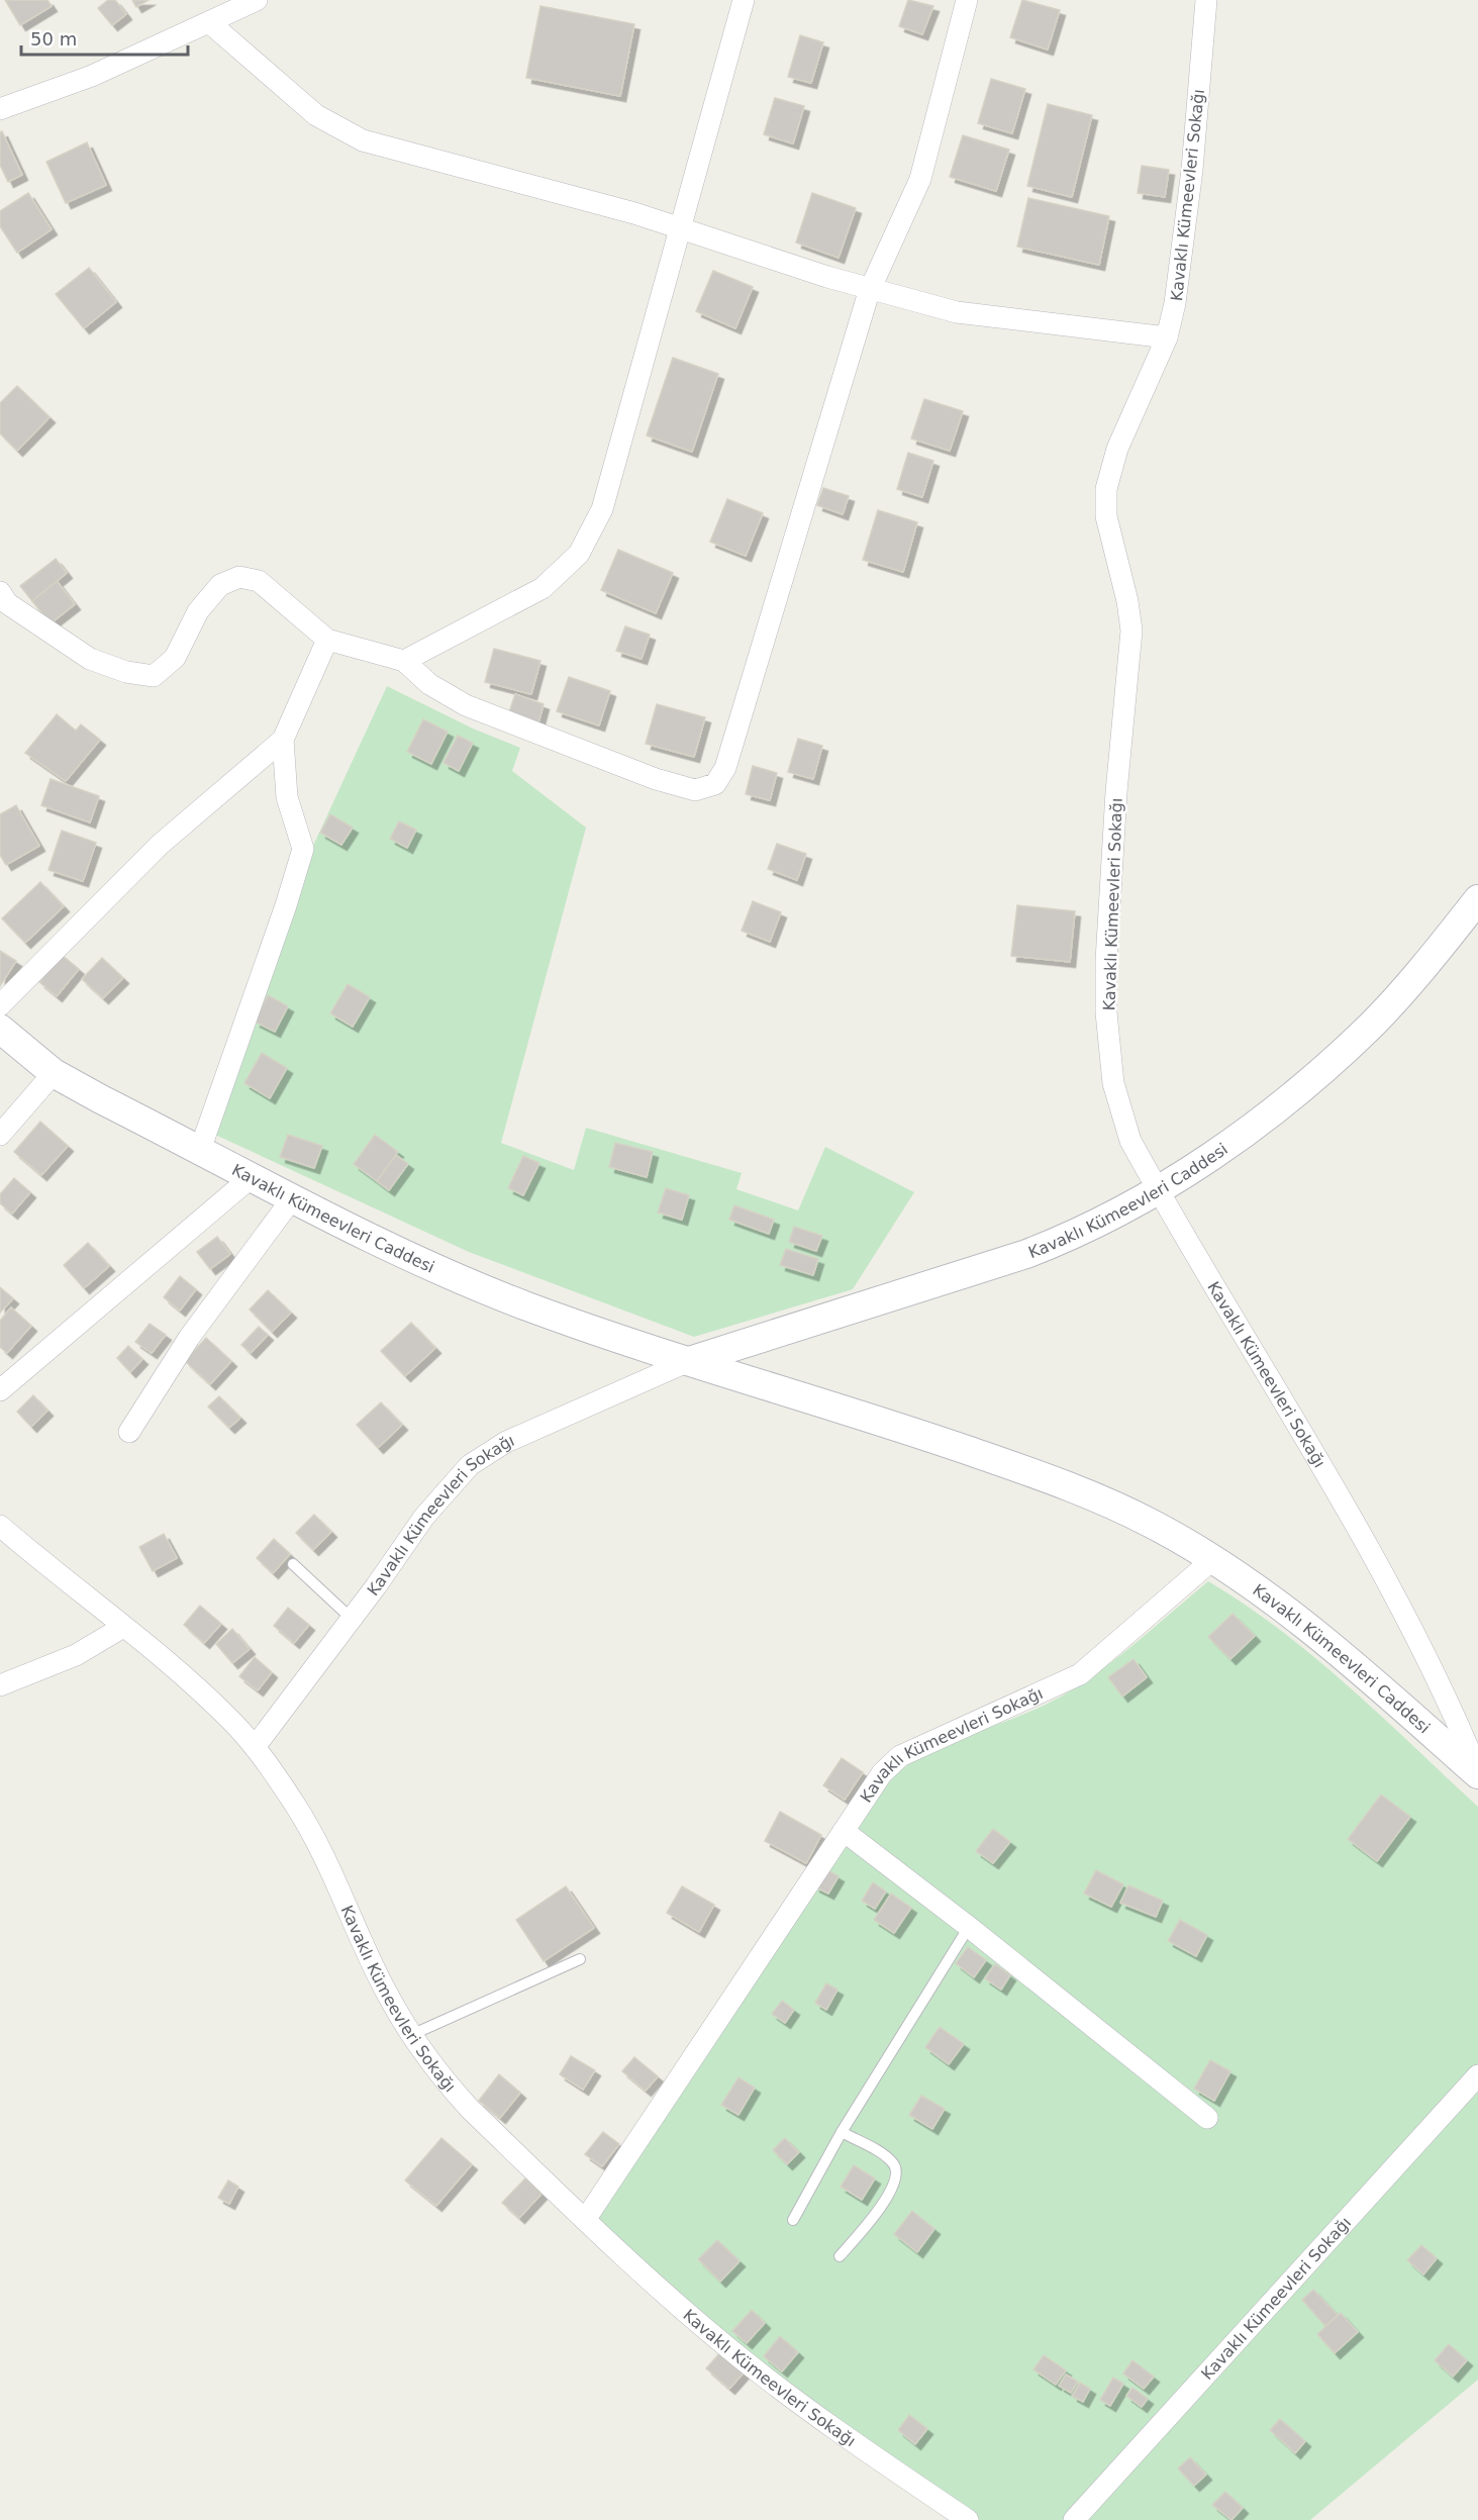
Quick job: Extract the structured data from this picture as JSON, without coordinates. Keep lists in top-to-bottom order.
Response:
{
  "streets": {
    "street": ["Kavaklı Kümeevleri Sokağı", "Kavaklı Kümeevleri Caddesi"]
  },
  "crossings": [
    ["Kavaklı Kümeevleri Sokağı", "Kavaklı Kümeevleri Caddesi"]
  ],
  "scale_bar": "50 m"
}
